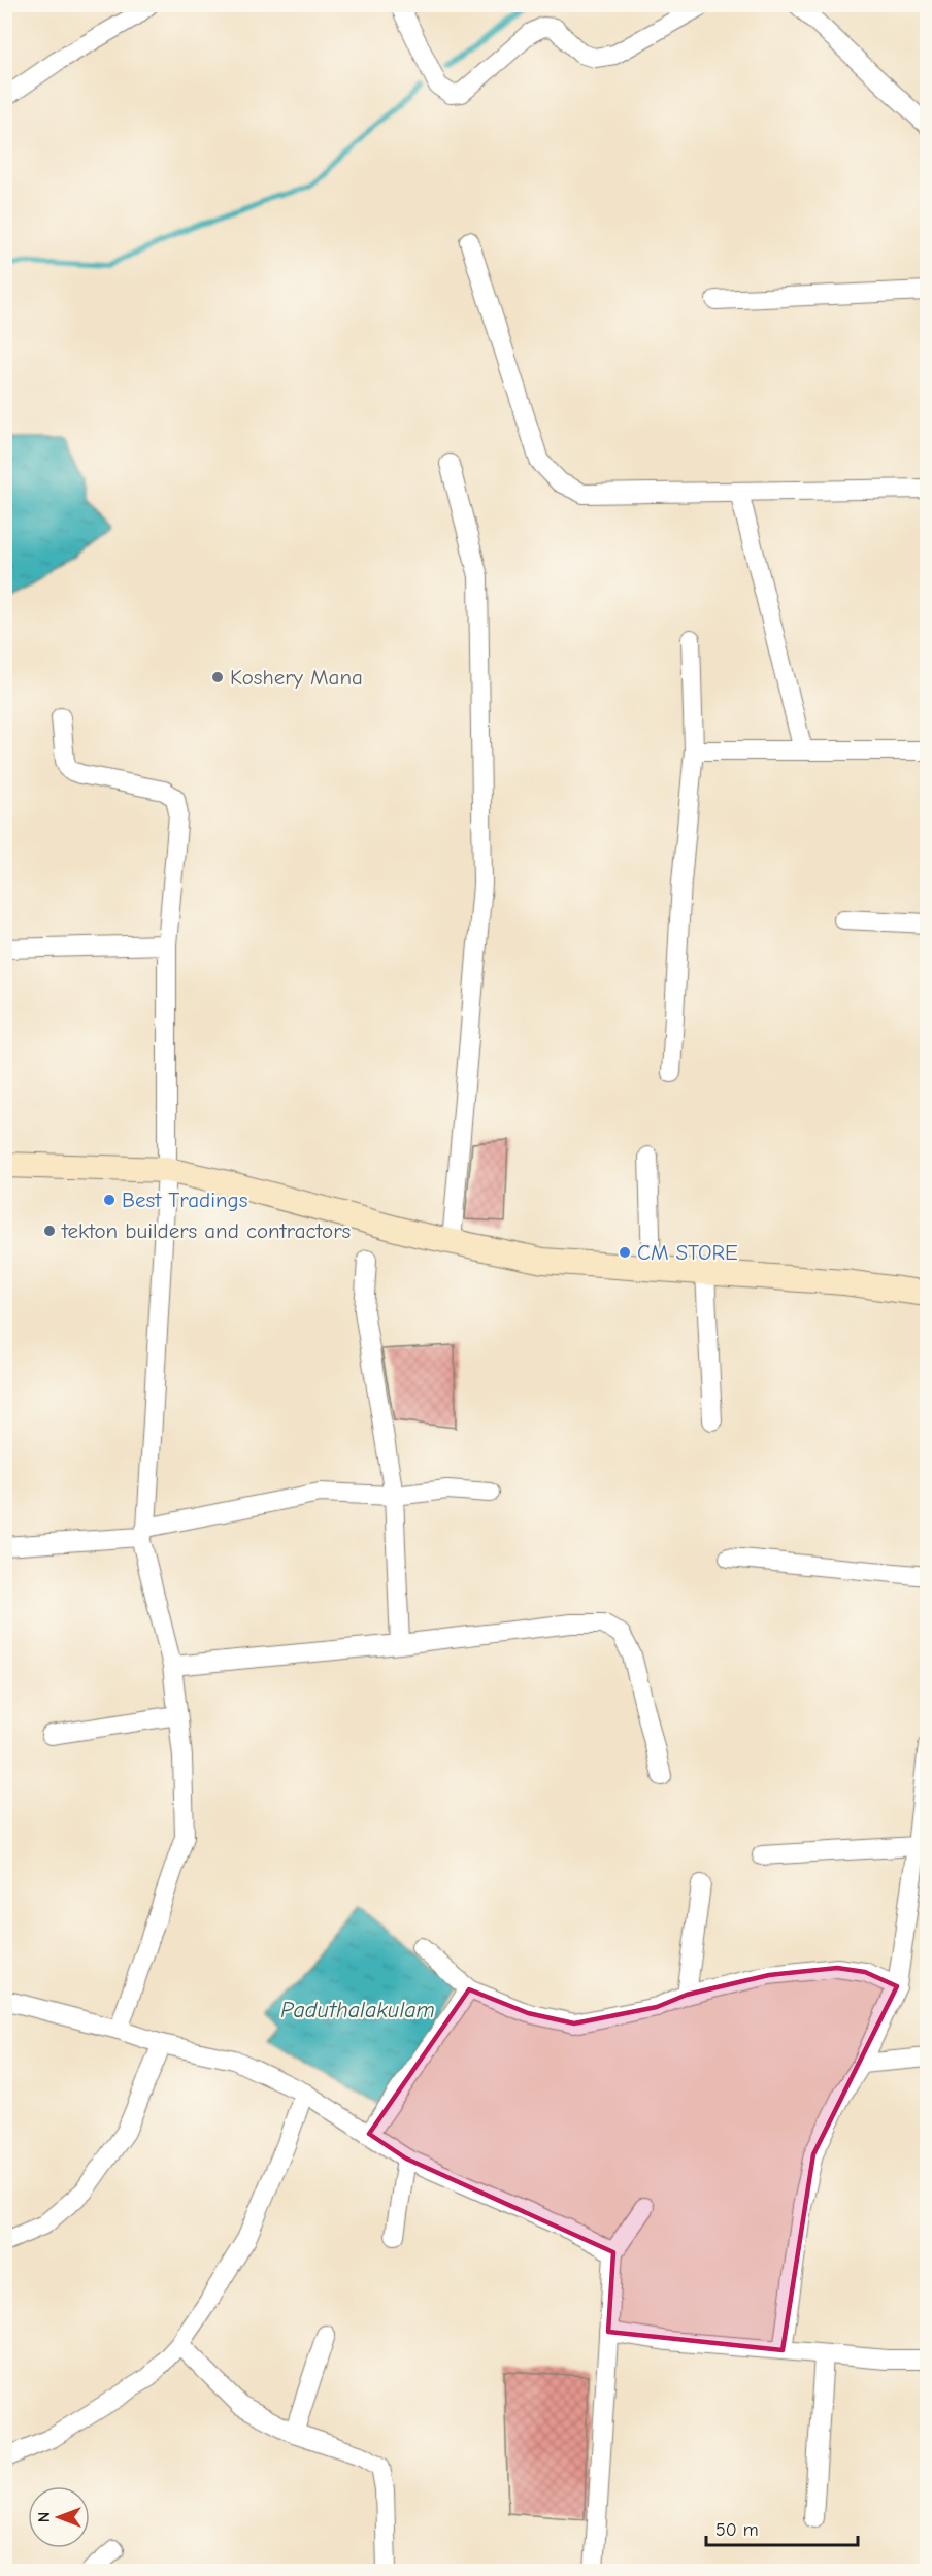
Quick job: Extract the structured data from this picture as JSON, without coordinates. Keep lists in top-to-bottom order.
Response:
{
  "water": ["Paduthalakulam"],
  "places": [
    "Koshery Mana",
    "Best Tradings",
    "tekton builders and contractors",
    "CM STORE"
  ],
  "scale_bar": "50 m",
  "north": "left"
}
